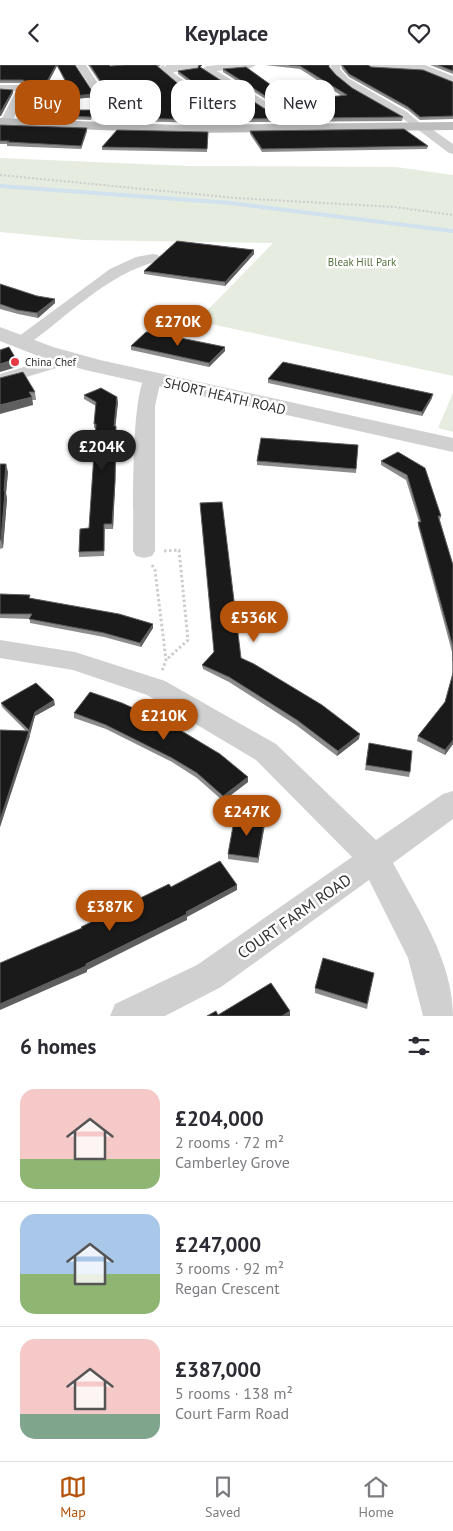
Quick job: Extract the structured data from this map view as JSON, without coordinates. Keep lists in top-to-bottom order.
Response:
{
  "streets": {
    "street": ["SHORT HEATH ROAD", "COURT FARM ROAD"]
  },
  "parks": ["Bleak Hill Park"],
  "places": ["China Chef"],
  "page": {
    "header": "Keyplace",
    "chip": [
      "Buy",
      "Rent",
      "Filters",
      "New"
    ],
    "price": [
      "£270K",
      "£204K",
      "£536K",
      "£210K",
      "£247K",
      "£387K"
    ],
    "heading": "6 homes",
    "list": [
      {
        "name": "£204,000",
        "note": "2 rooms · 72 m² · Camberley Grove"
      },
      {
        "name": "£247,000",
        "note": "3 rooms · 92 m² · Regan Crescent"
      },
      {
        "name": "£387,000",
        "note": "5 rooms · 138 m² · Court Farm Road"
      }
    ],
    "tabs": ["Map", "Saved", "Home"]
  }
}
